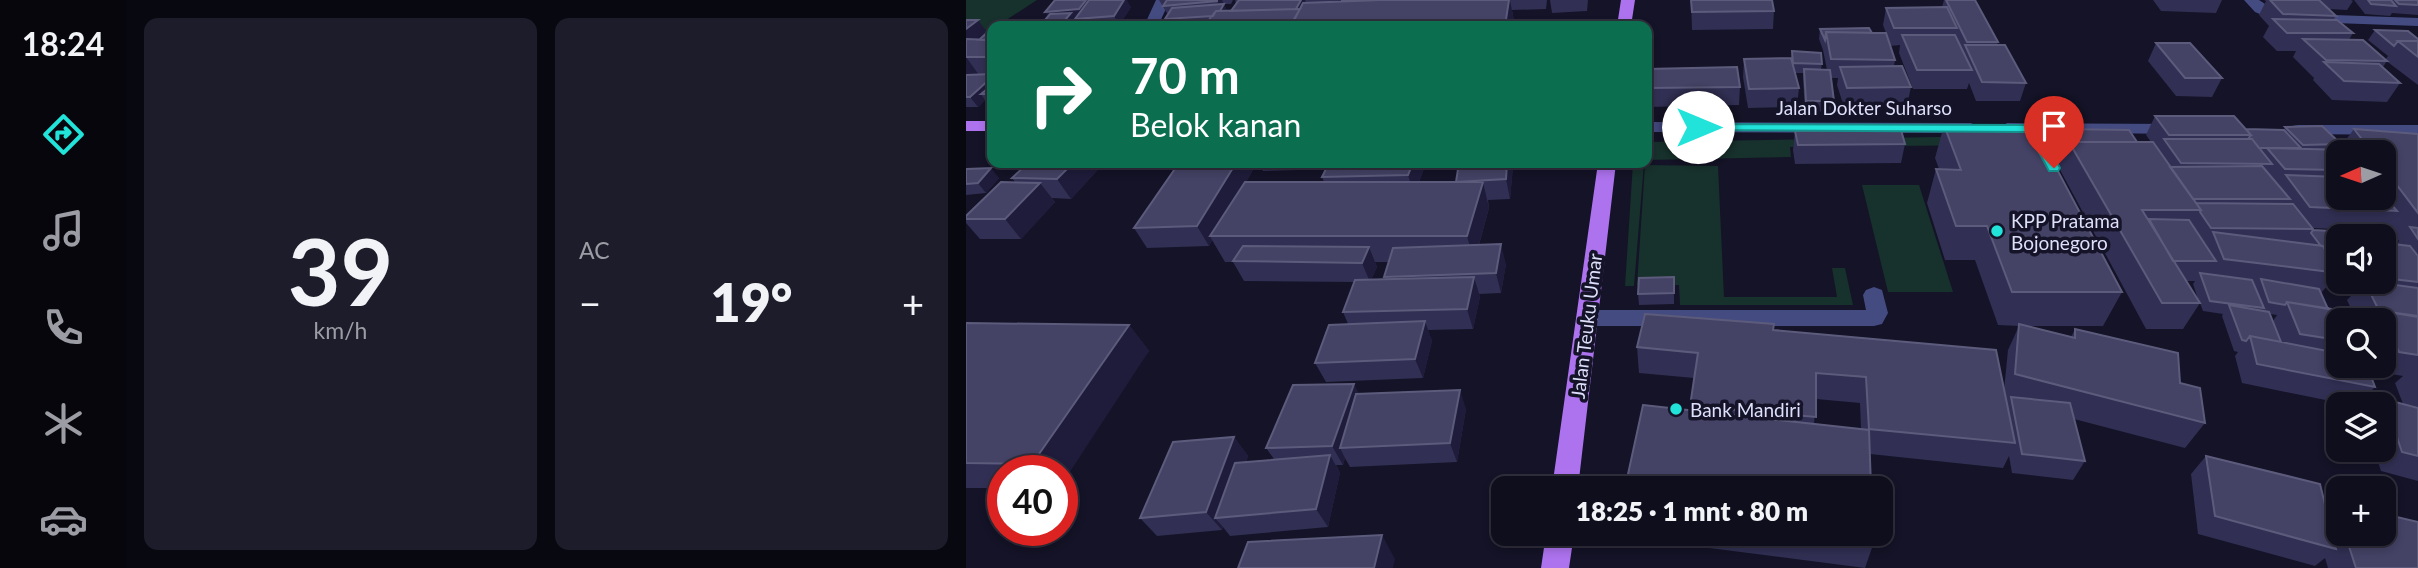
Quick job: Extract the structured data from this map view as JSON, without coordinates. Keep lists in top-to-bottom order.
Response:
{
  "streets": {
    "main road": ["Jalan Teuku Umar"],
    "street": ["Jalan Dokter Suharso"]
  },
  "places": ["KPP Pratama Bojonegoro", "Bank Mandiri"],
  "north": "left",
  "page": {
    "tabs": "18:24",
    "tile": [
      ["39", "km/h"],
      "AC"
    ],
    "turn": ["70 m", "Belok kanan"],
    "map_buttons": "+",
    "heat": ["−", "19°", "+"],
    "limit": "40",
    "trip": "18:25 · 1 mnt · 80 m"
  }
}
